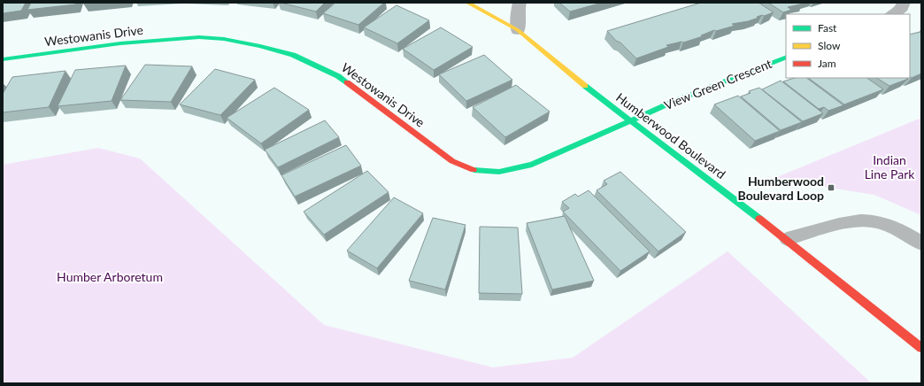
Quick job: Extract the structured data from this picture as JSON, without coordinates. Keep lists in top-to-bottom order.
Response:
{
  "streets": {
    "street": ["Westowanis Drive", "View Green Crescent", "Humberwood Boulevard"]
  },
  "crossings": [
    ["Westowanis Drive", "View Green Crescent"],
    ["Westowanis Drive", "Humberwood Boulevard"],
    ["View Green Crescent", "Humberwood Boulevard"]
  ],
  "parks": ["Indian Line Park", "Humber Arboretum"],
  "places": {
    "transit": ["Humberwood Boulevard Loop"]
  },
  "legend": ["Fast", "Slow", "Jam"]
}
